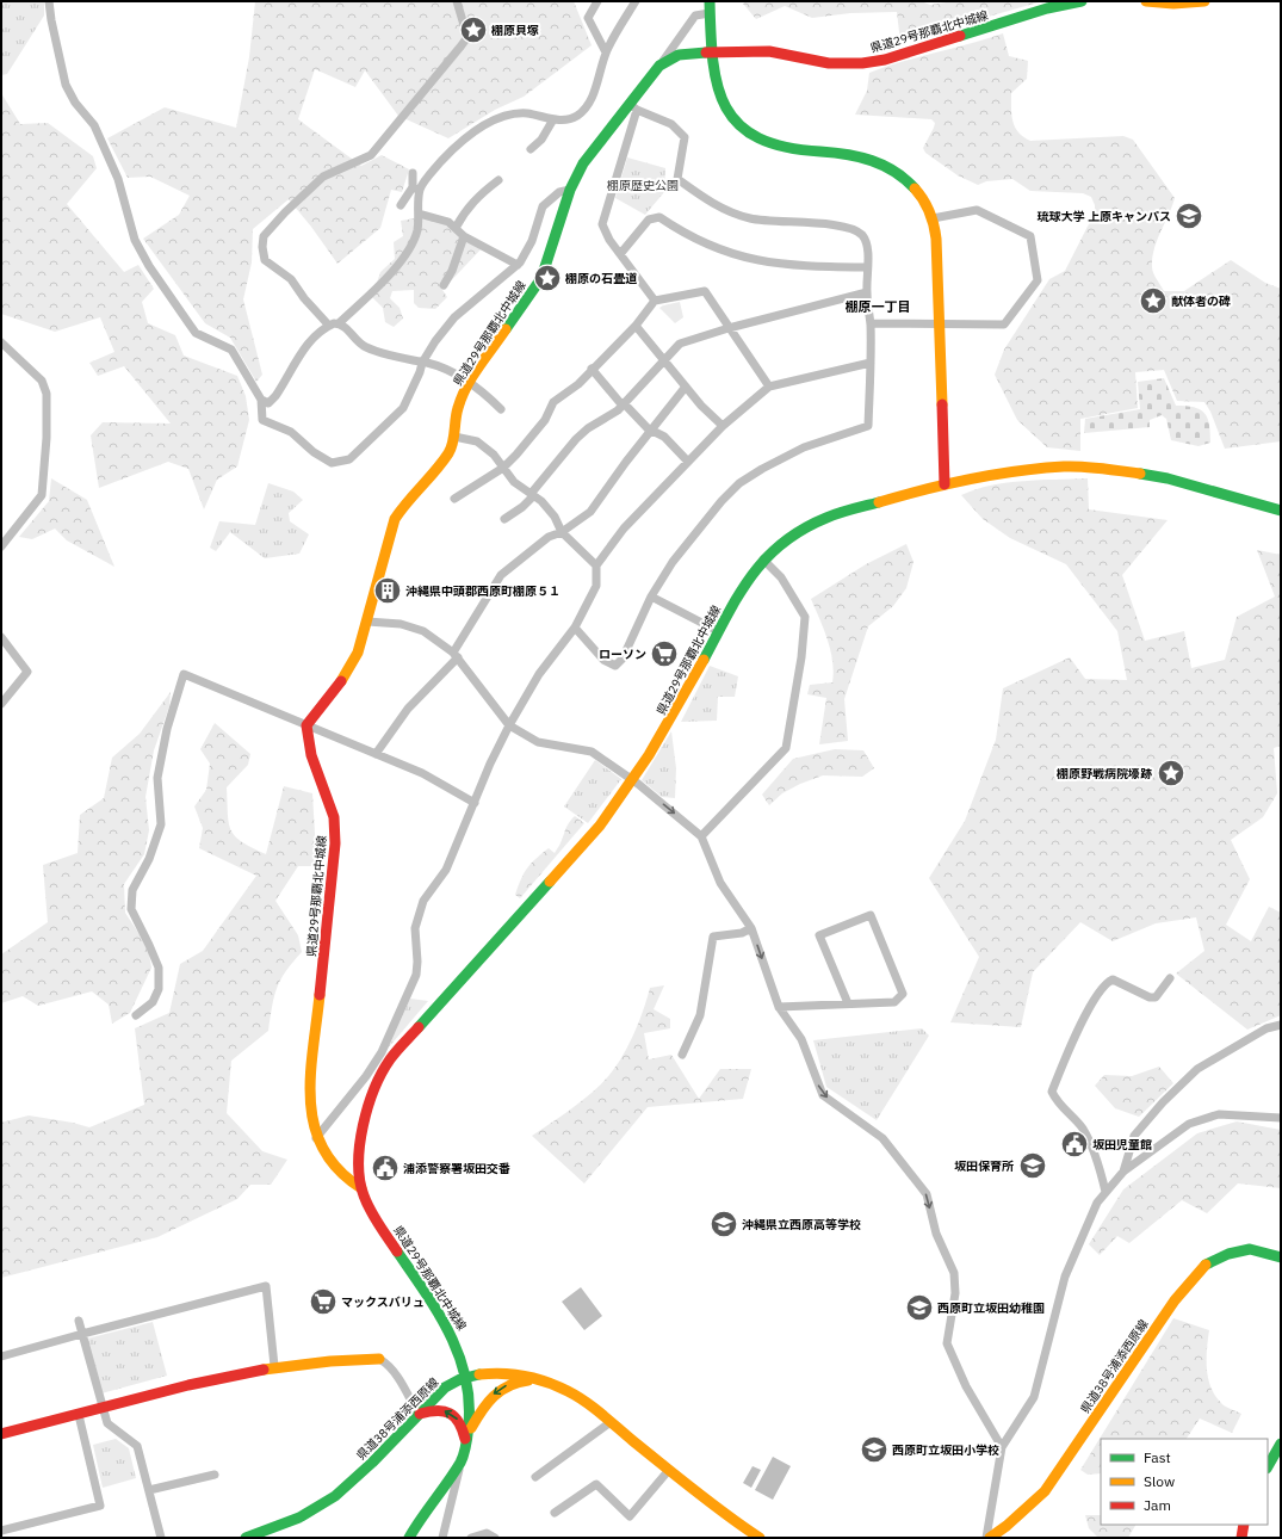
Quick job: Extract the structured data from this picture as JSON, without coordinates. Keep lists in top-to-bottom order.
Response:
{
  "streets": {
    "main road": ["県道29号那覇北中城線", "県道38号浦添西原線"]
  },
  "crossings": [
    ["県道29号那覇北中城線", "県道38号浦添西原線"]
  ],
  "districts": ["棚原一丁目"],
  "parks": ["棚原歴史公園"],
  "places": {
    "place": [
      "棚原貝塚",
      "棚原の石畳道",
      "献体者の碑",
      "棚原野戦病院壕跡"
    ],
    "school or university": [
      "琉球大学 上原キャンパス",
      "坂田保育所",
      "沖縄県立西原高等学校",
      "西原町立坂田幼稚園",
      "西原町立坂田小学校"
    ],
    "building": ["沖縄県中頭郡西原町棚原５１"],
    "supermarket": ["ローソン", "マックスバリュ"],
    "public building": ["坂田児童館", "浦添警察署坂田交番"]
  },
  "legend": ["Fast", "Slow", "Jam"]
}
